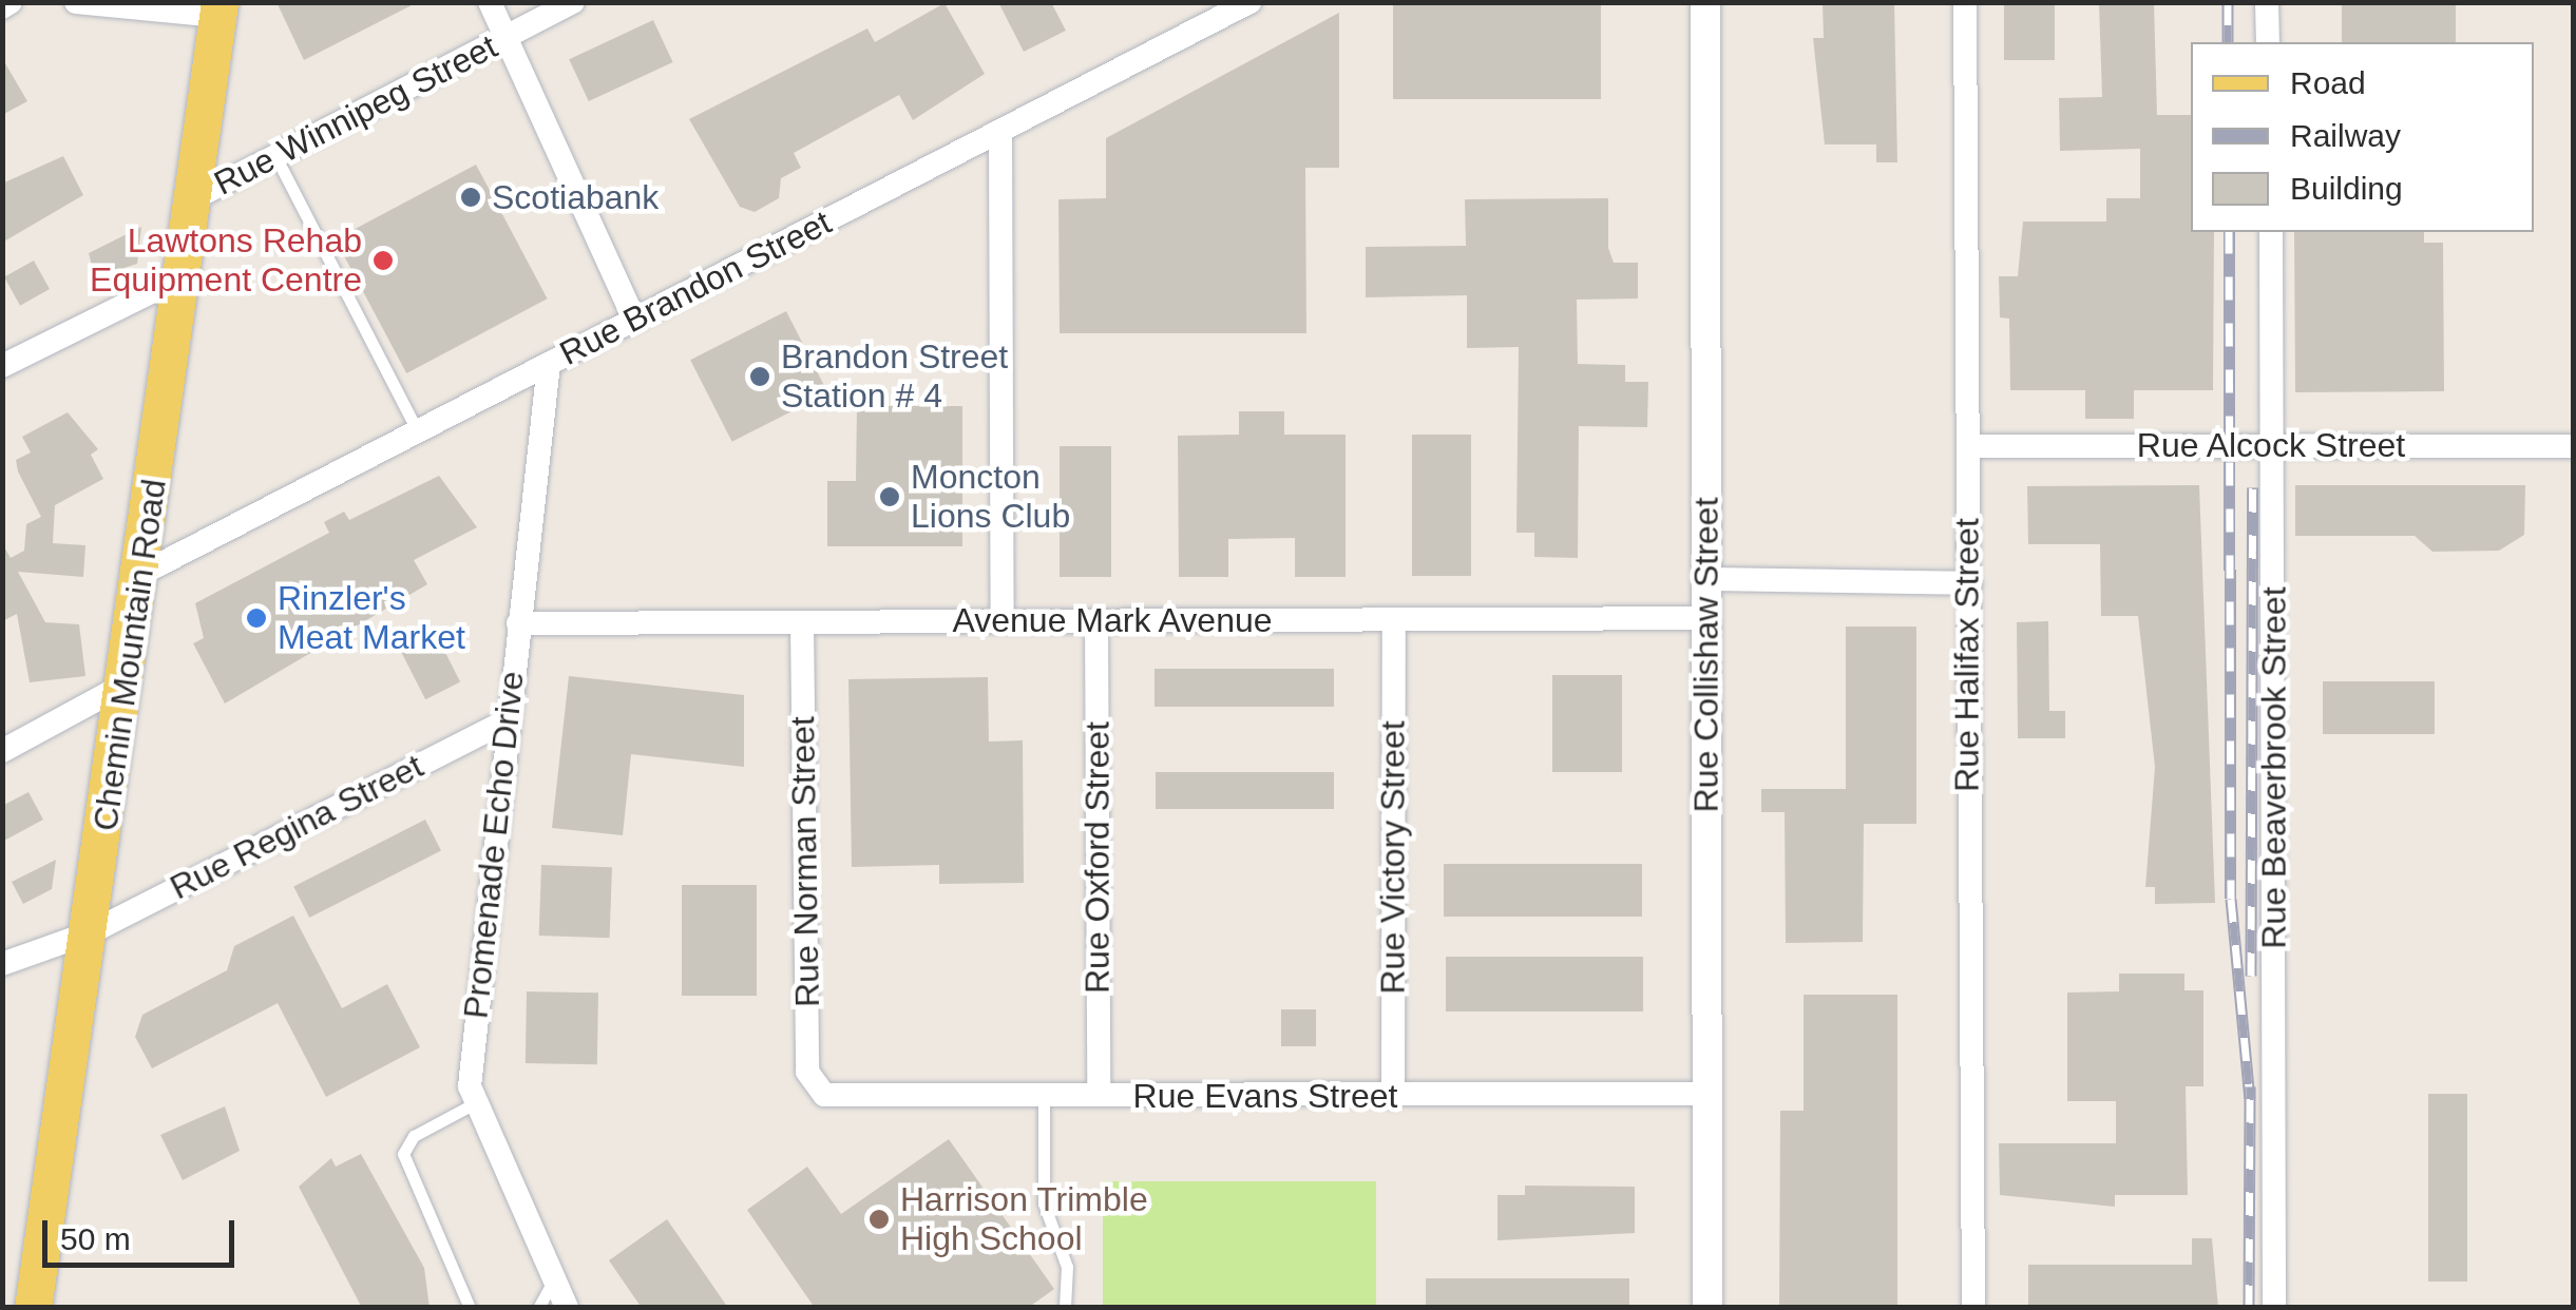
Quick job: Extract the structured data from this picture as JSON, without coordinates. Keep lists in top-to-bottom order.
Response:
{
  "streets": {
    "main road": ["Chemin Mountain Road"],
    "street": [
      "Rue Winnipeg Street",
      "Rue Brandon Street",
      "Rue Alcock Street",
      "Avenue Mark Avenue",
      "Rue Collishaw Street",
      "Rue Halifax Street",
      "Rue Beaverbrook Street",
      "Rue Regina Street",
      "Promenade Echo Drive",
      "Rue Oxford Street",
      "Rue Victory Street",
      "Rue Norman Street",
      "Rue Evans Street"
    ]
  },
  "crossings": [
    ["Rue Winnipeg Street", "Chemin Mountain Road"],
    ["Rue Brandon Street", "Chemin Mountain Road"],
    ["Rue Brandon Street", "Promenade Echo Drive"],
    ["Rue Alcock Street", "Rue Halifax Street"],
    ["Rue Alcock Street", "Rue Beaverbrook Street"],
    ["Avenue Mark Avenue", "Rue Collishaw Street"],
    ["Avenue Mark Avenue", "Promenade Echo Drive"],
    ["Avenue Mark Avenue", "Rue Oxford Street"],
    ["Avenue Mark Avenue", "Rue Victory Street"],
    ["Avenue Mark Avenue", "Rue Norman Street"],
    ["Chemin Mountain Road", "Rue Regina Street"],
    ["Rue Collishaw Street", "Rue Evans Street"],
    ["Rue Regina Street", "Promenade Echo Drive"],
    ["Rue Oxford Street", "Rue Evans Street"],
    ["Rue Victory Street", "Rue Evans Street"],
    ["Rue Norman Street", "Rue Evans Street"]
  ],
  "places": [
    "Scotiabank",
    "Lawtons Rehab Equipment Centre",
    "Brandon Street Station # 4",
    "Moncton Lions Club",
    "Rinzler's Meat Market",
    "Harrison Trimble High School"
  ],
  "legend": ["Road", "Railway", "Building"],
  "scale_bar": "50 m"
}
